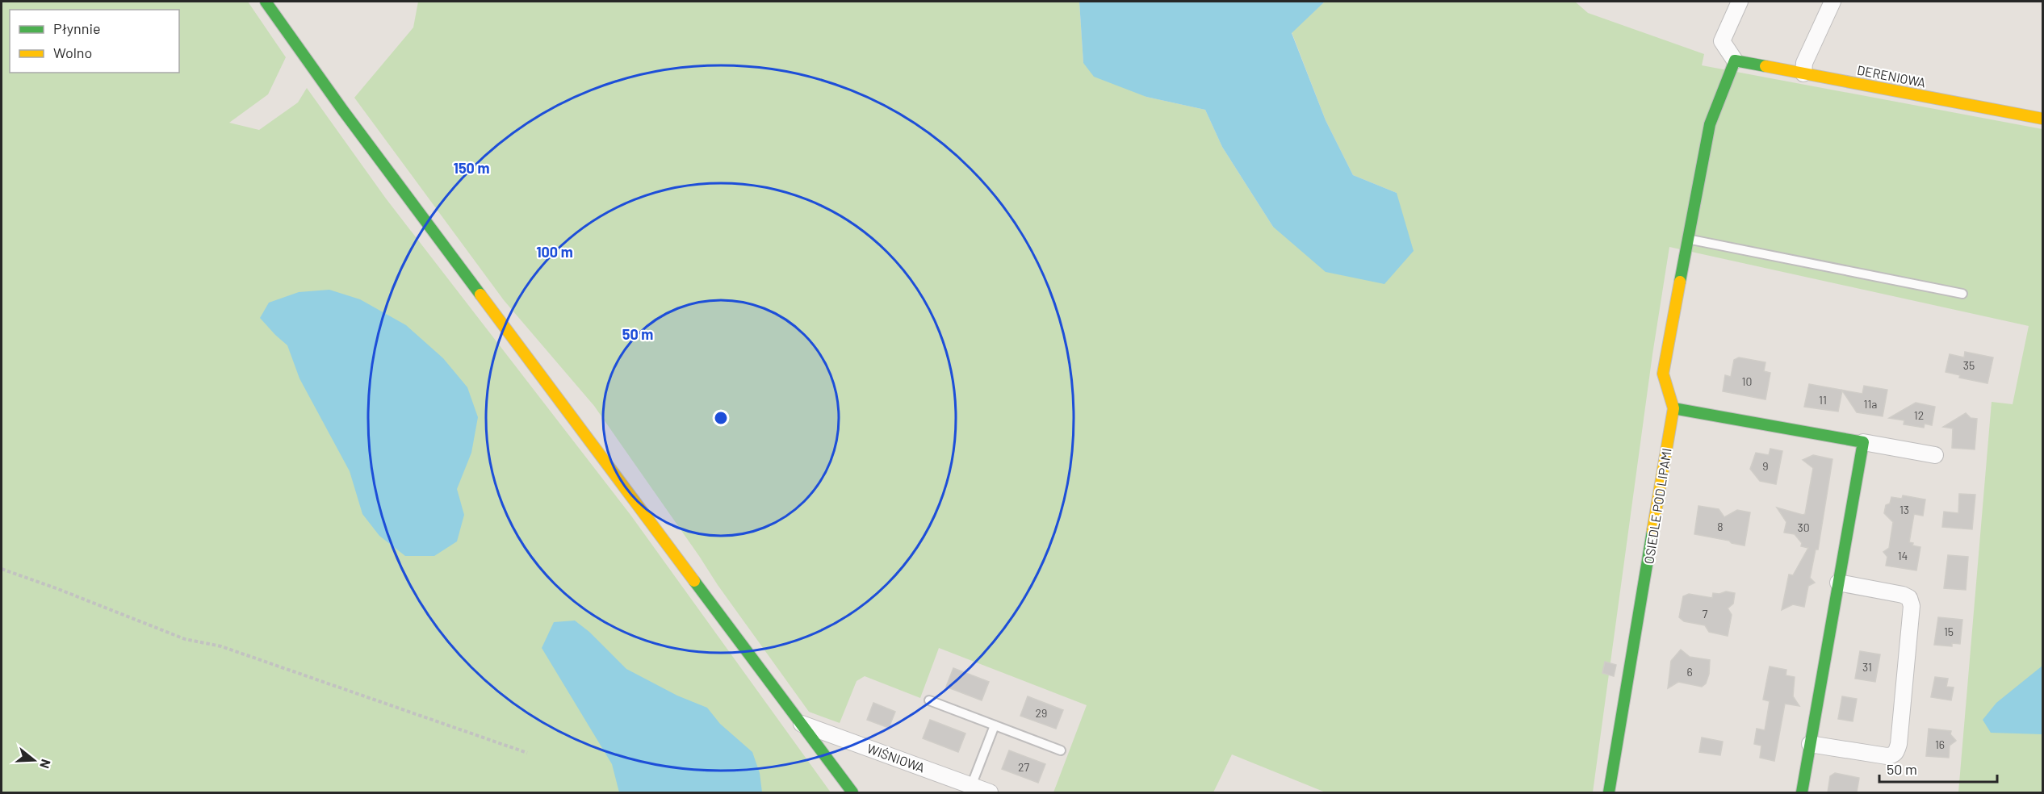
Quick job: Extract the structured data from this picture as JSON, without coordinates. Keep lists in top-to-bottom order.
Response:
{
  "streets": {
    "street": ["DERENIOWA", "OSIEDLE POD LIPAMI", "WIŚNIOWA"]
  },
  "house_numbers": [
    "35",
    "10",
    "11",
    "11a",
    "12",
    "9",
    "13",
    "8",
    "30",
    "14",
    "7",
    "15",
    "31",
    "6",
    "29",
    "16",
    "27"
  ],
  "legend": ["Płynnie", "Wolno"],
  "scale_bar": "50 m",
  "north": "right",
  "rings": ["150 m", "100 m", "50 m"]
}
